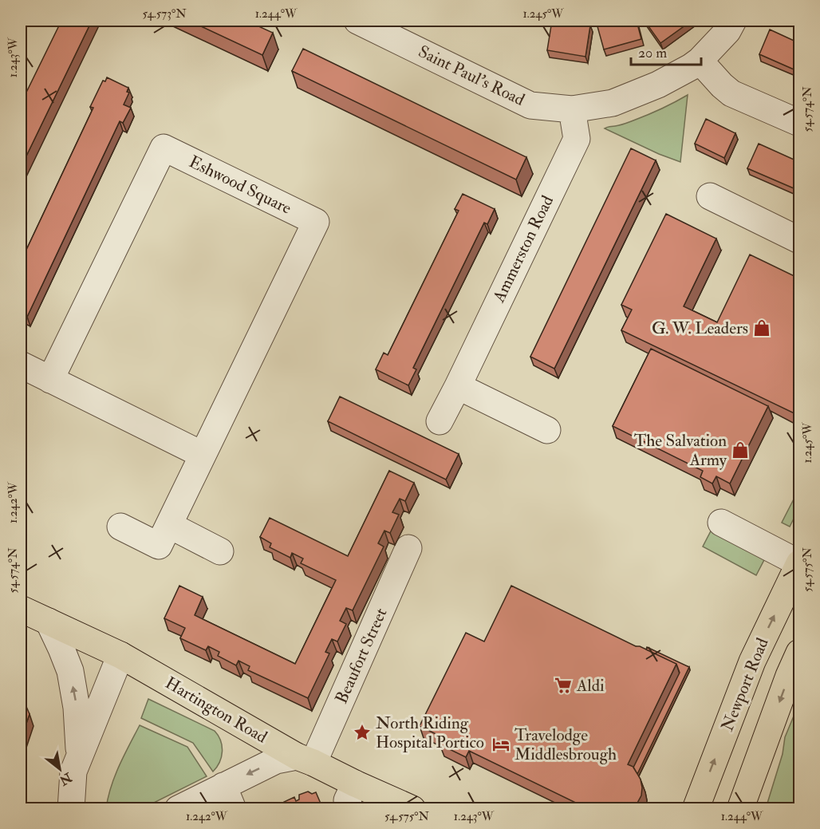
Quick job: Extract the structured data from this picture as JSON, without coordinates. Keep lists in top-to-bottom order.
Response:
{
  "streets": {
    "main road": ["Newport Road", "Hartington Road"],
    "street": [
      "Saint Paul's Road",
      "Eshwood Square",
      "Ammerston Road",
      "Beaufort Street"
    ]
  },
  "crossings": [
    ["Saint Paul's Road", "Ammerston Road"],
    ["Beaufort Street", "Hartington Road"]
  ],
  "places": {
    "shop": ["G. W. Leaders", "The Salvation Army"],
    "supermarket": ["Aldi"],
    "place": ["North Riding Hospital Portico"],
    "hotel": ["Travelodge Middlesbrough"]
  },
  "scale_bar": "20 m",
  "north": "bottom right",
  "coordinates": [
    "54.573°N",
    "1.244°W",
    "1.245°W",
    "1.243°W",
    "54.574°N",
    "1.242°W",
    "54.575°N"
  ]
}
